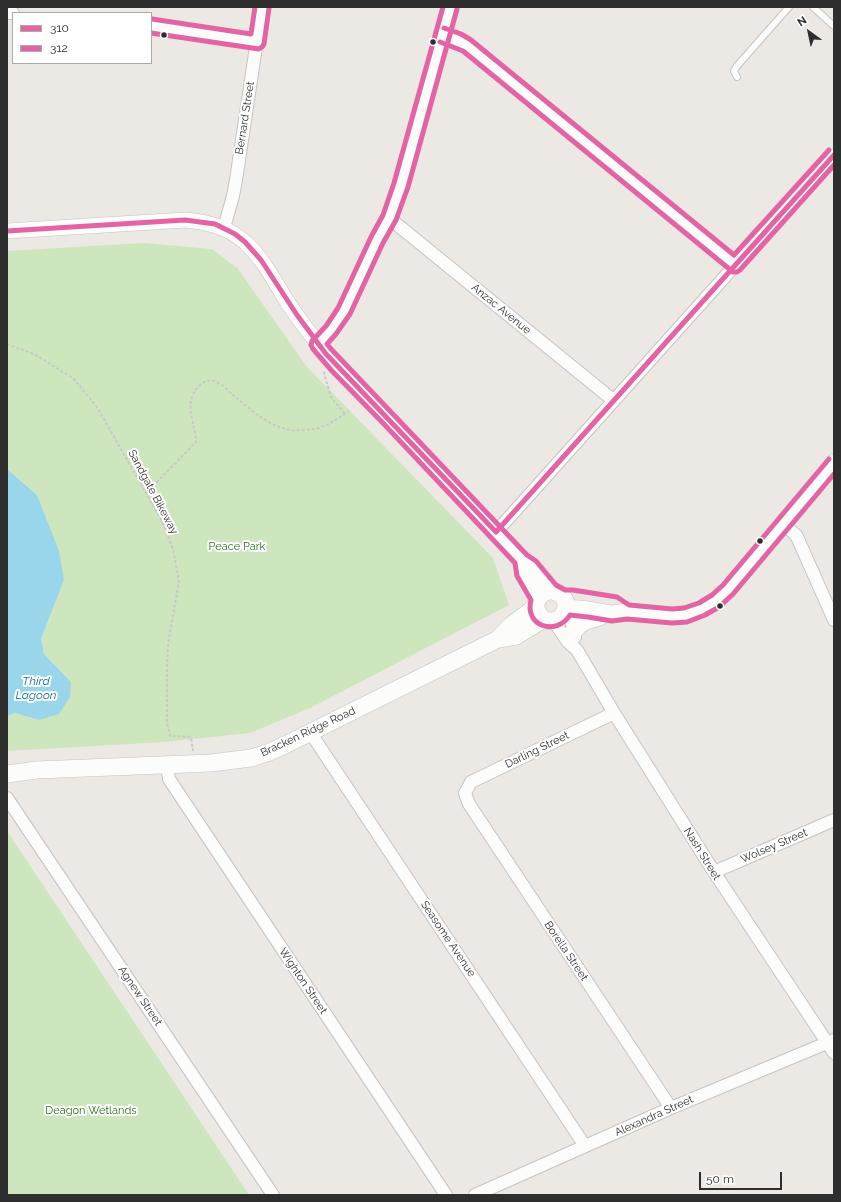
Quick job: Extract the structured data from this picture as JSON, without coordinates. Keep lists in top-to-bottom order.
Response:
{
  "streets": {
    "main road": ["Bracken Ridge Road"],
    "street": [
      "Bernard Street",
      "Anzac Avenue",
      "Darling Street",
      "Wolsey Street",
      "Nash Street",
      "Seasome Avenue",
      "Borella Street",
      "Wighton Street",
      "Agnew Street",
      "Alexandra Street"
    ],
    "path": ["Sandgate Bikeway"]
  },
  "crossings": [
    ["Bracken Ridge Road", "Nash Street"],
    ["Bracken Ridge Road", "Seasome Avenue"],
    ["Bracken Ridge Road", "Wighton Street"],
    ["Darling Street", "Nash Street"],
    ["Darling Street", "Borella Street"],
    ["Wolsey Street", "Nash Street"],
    ["Nash Street", "Alexandra Street"],
    ["Seasome Avenue", "Alexandra Street"],
    ["Borella Street", "Alexandra Street"]
  ],
  "water": ["Third Lagoon"],
  "parks": ["Peace Park", "Deagon Wetlands"],
  "lines": ["transit line 312", "transit line 310"],
  "legend": ["310", "312"],
  "scale_bar": "50 m",
  "north": "top left"
}
